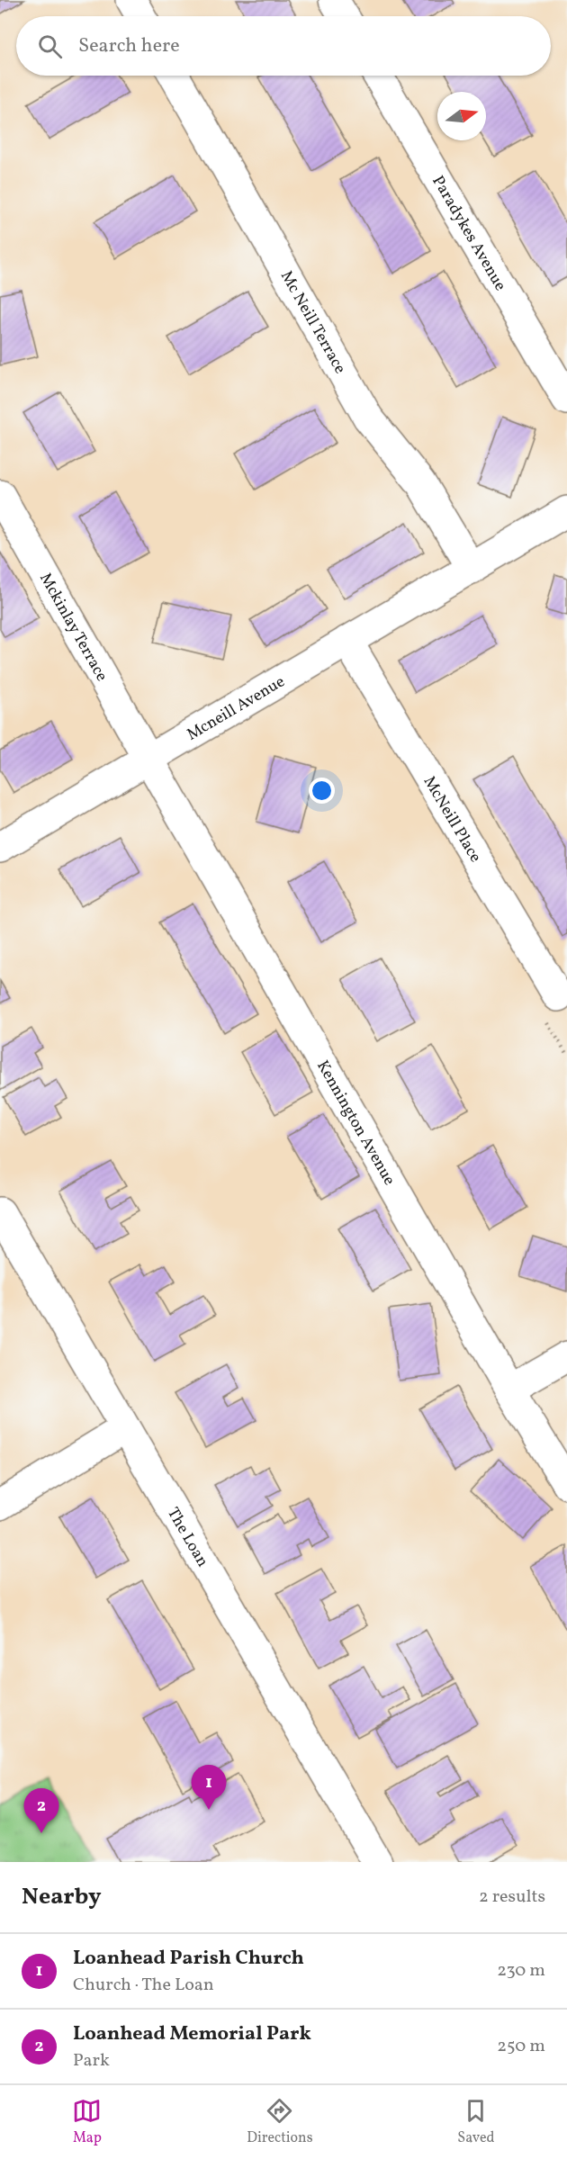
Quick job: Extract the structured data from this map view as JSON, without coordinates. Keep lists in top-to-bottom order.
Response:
{
  "streets": {
    "street": [
      "Paradykes Avenue",
      "Mc Neill Terrace",
      "Mckinlay Terrace",
      "Mcneill Avenue",
      "McNeill Place",
      "Kennington Avenue",
      "The Loan"
    ]
  },
  "crossings": [
    ["Mc Neill Terrace", "Mcneill Avenue"],
    ["Mckinlay Terrace", "Mcneill Avenue"],
    ["Mckinlay Terrace", "Kennington Avenue"],
    ["Mcneill Avenue", "McNeill Place"],
    ["Mcneill Avenue", "Kennington Avenue"]
  ],
  "north": "right",
  "page": {
    "search": "Search here",
    "pins": ["1", "2"],
    "heading": ["Nearby", "2 results"],
    "list": [
      {
        "mark": "1",
        "name": "Loanhead Parish Church",
        "note": "Church · The Loan",
        "value": "230 m"
      },
      {
        "mark": "2",
        "name": "Loanhead Memorial Park",
        "note": "Park",
        "value": "250 m"
      }
    ],
    "nav": ["Map", "Directions", "Saved"]
  }
}
